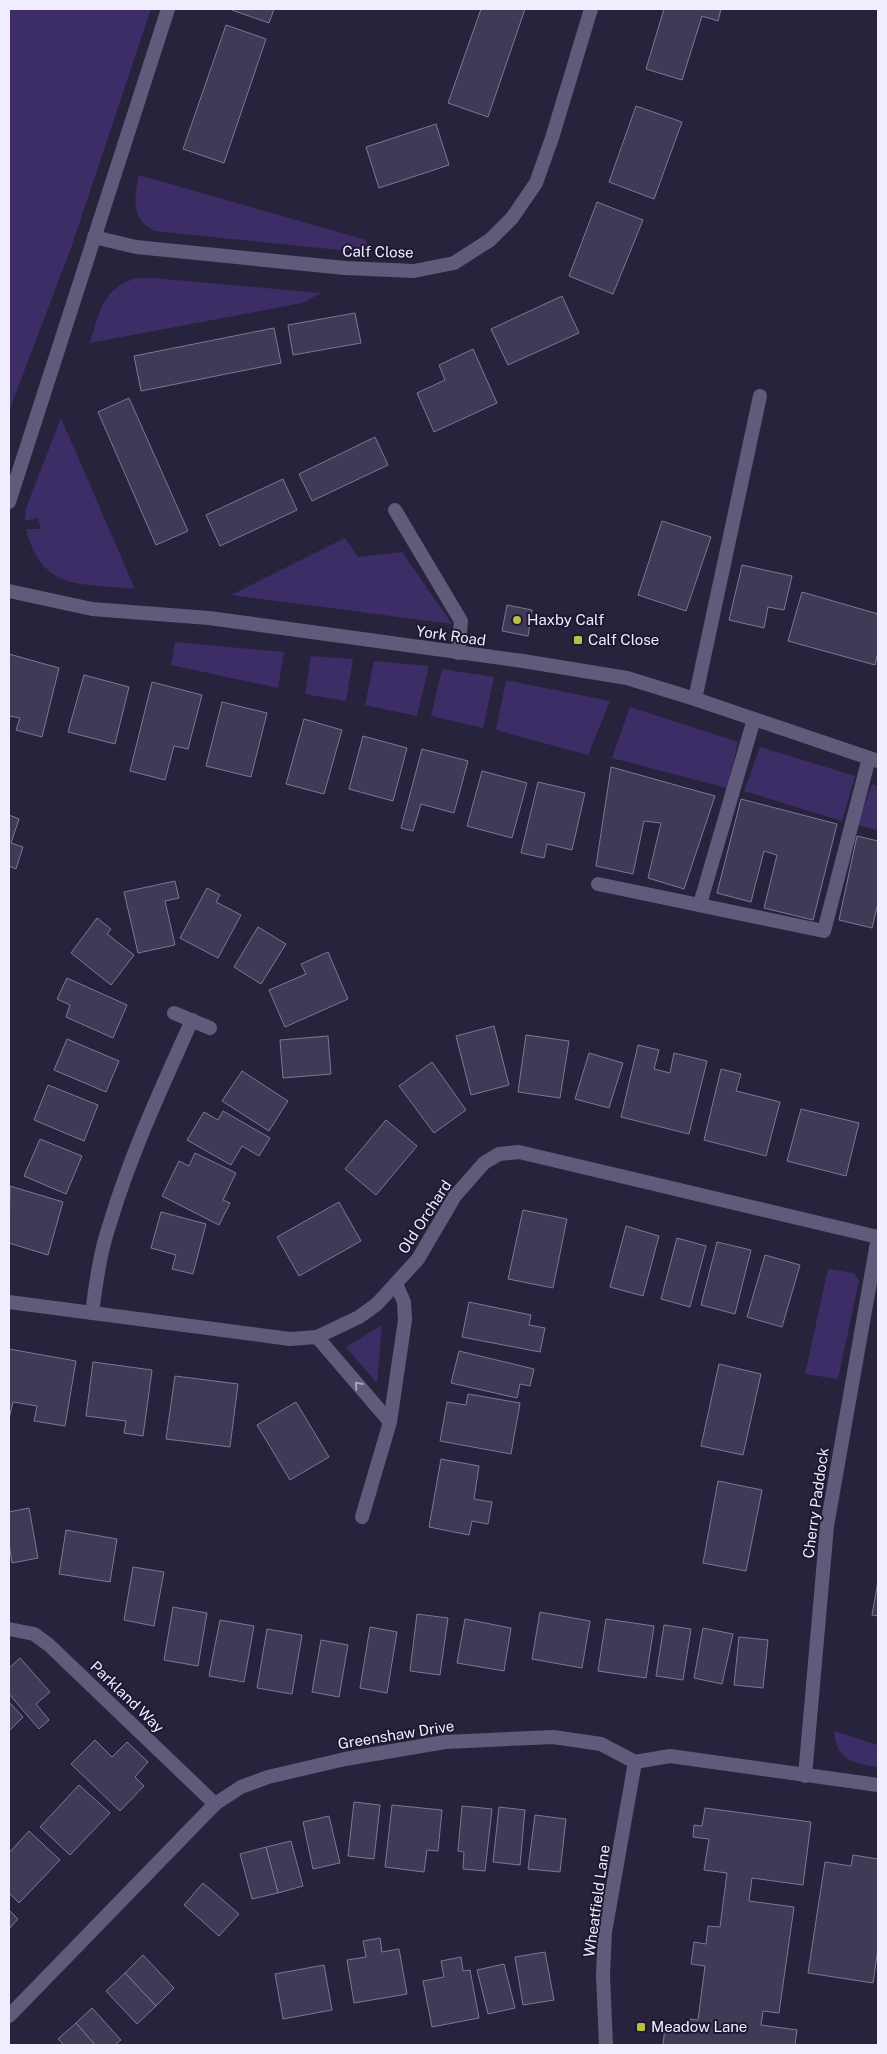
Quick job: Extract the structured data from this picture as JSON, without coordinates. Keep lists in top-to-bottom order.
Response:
{
  "streets": {
    "street": [
      "Calf Close",
      "York Road",
      "Old Orchard",
      "Cherry Paddock",
      "Parkland Way",
      "Greenshaw Drive",
      "Wheatfield Lane"
    ]
  },
  "crossings": [
    ["Old Orchard", "Cherry Paddock"],
    ["Parkland Way", "Greenshaw Drive"],
    ["Greenshaw Drive", "Wheatfield Lane"]
  ],
  "places": {
    "other": ["Haxby Calf"],
    "transit": ["Calf Close", "Meadow Lane"]
  }
}
